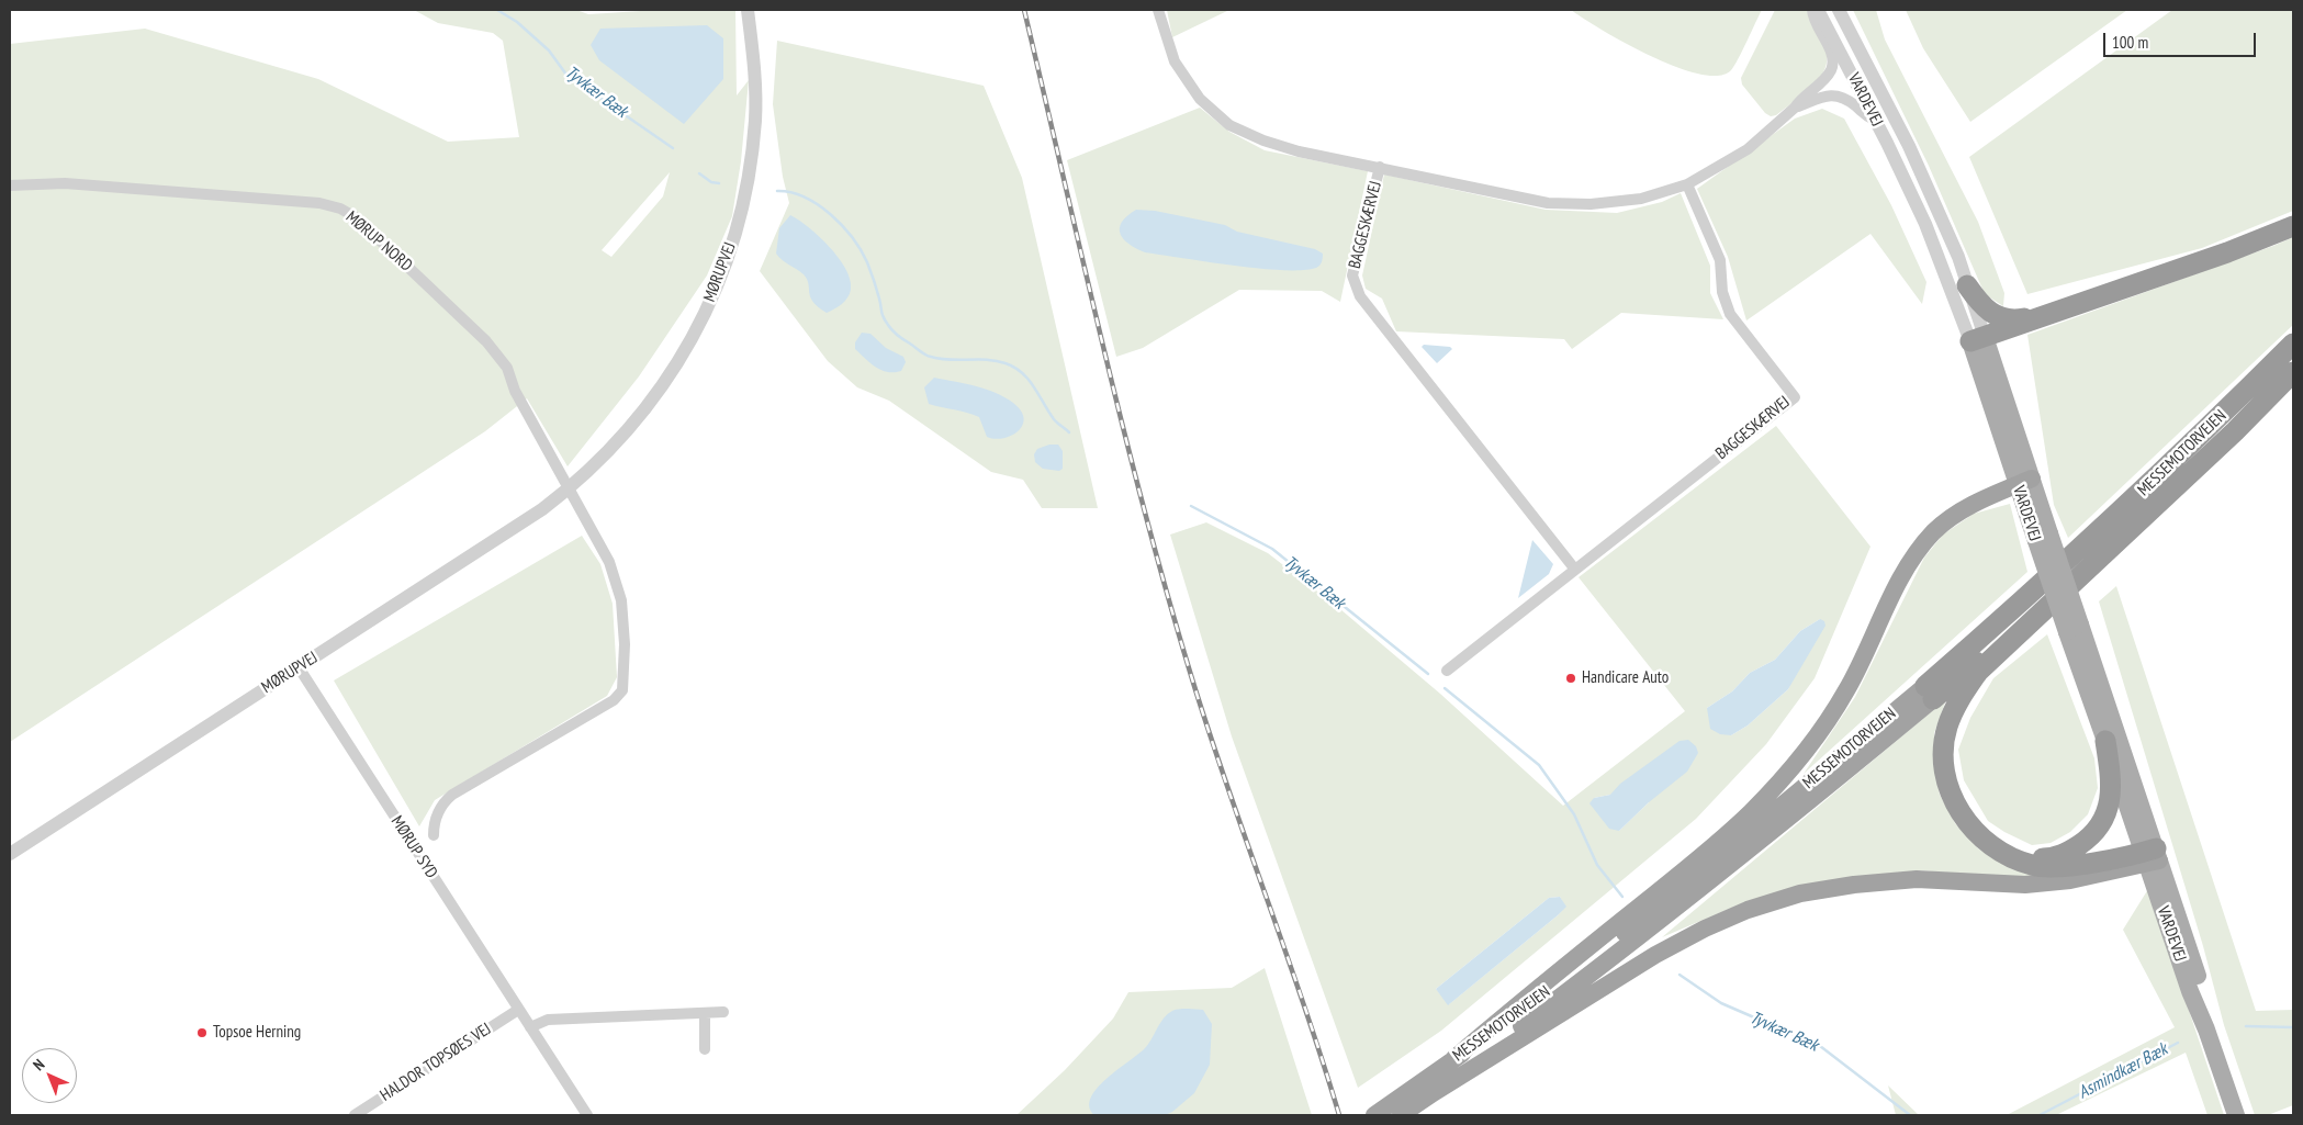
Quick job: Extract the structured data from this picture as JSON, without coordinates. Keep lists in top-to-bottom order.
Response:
{
  "streets": {
    "highway": ["MESSEMOTORVEJEN"],
    "main road": ["VARDEVEJ"],
    "street": [
      "BAGGESKÆRVEJ",
      "MØRUP NORD",
      "MØRUPVEJ",
      "MØRUP SYD",
      "HALDOR TOPSØES VEJ"
    ]
  },
  "crossings": [
    ["VARDEVEJ", "BAGGESKÆRVEJ"],
    ["MØRUP NORD", "MØRUPVEJ"],
    ["MØRUPVEJ", "MØRUP SYD"],
    ["MØRUP SYD", "HALDOR TOPSØES VEJ"]
  ],
  "water": ["Tyvkær Bæk", "Asmindkær Bæk"],
  "places": ["Handicare Auto", "Topsoe Herning"],
  "scale_bar": "100 m",
  "north": "top left"
}
